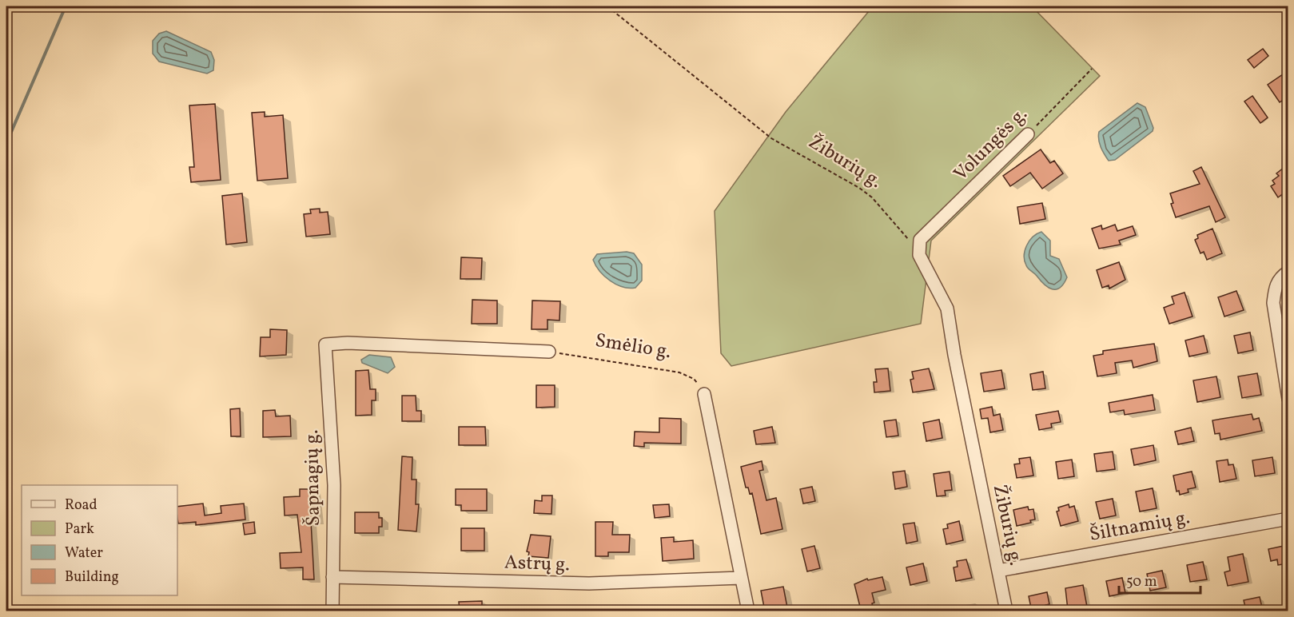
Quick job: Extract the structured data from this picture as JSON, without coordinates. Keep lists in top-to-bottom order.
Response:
{
  "streets": {
    "street": [
      "Volungės g.",
      "Žiburių g.",
      "Šapnagių g.",
      "Šiltnamių g.",
      "Astrų g."
    ],
    "path": ["Smėlio g."]
  },
  "crossings": [
    ["Volungės g.", "Žiburių g."],
    ["Žiburių g.", "Šiltnamių g."],
    ["Smėlio g.", "Šapnagių g."],
    ["Šapnagių g.", "Astrų g."]
  ],
  "legend": [
    "Road",
    "Park",
    "Water",
    "Building"
  ],
  "scale_bar": "50 m"
}
